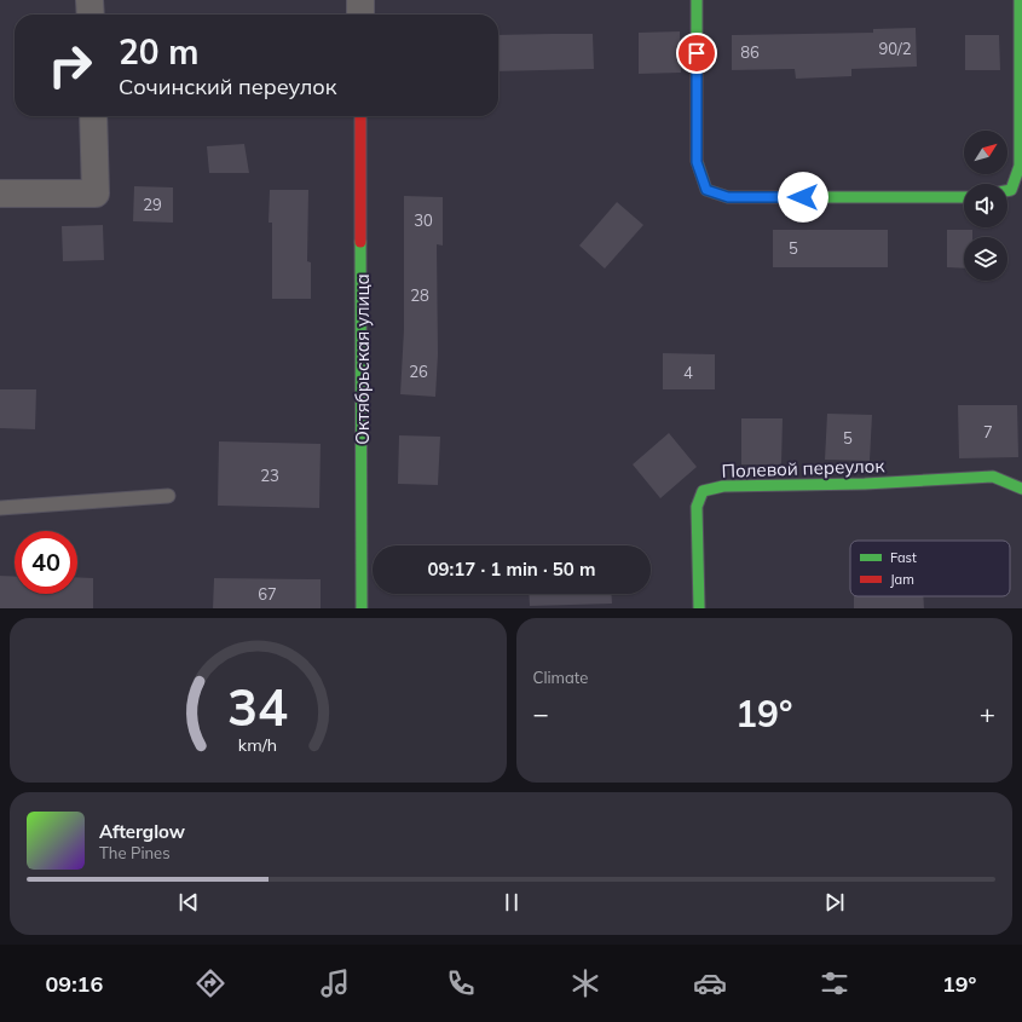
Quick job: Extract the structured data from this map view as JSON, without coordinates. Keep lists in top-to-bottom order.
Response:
{
  "streets": {
    "street": ["Октябрьская улица", "Полевой переулок"]
  },
  "house_numbers": [
    "90/2",
    "86",
    "29",
    "30",
    "5",
    "28",
    "26",
    "4",
    "7",
    "5",
    "23",
    "67"
  ],
  "legend": ["Fast", "Jam"],
  "north": "top right",
  "page": {
    "turn": ["20 m", "Сочинский переулок"],
    "limit": "40",
    "trip": "09:17 · 1 min · 50 m",
    "tile": "Climate",
    "heat": ["−", "19°", "+"],
    "song": ["Afterglow", "The Pines"],
    "tabs": ["09:16", "19°"],
    "gauge": ["34", "km/h"]
  }
}
